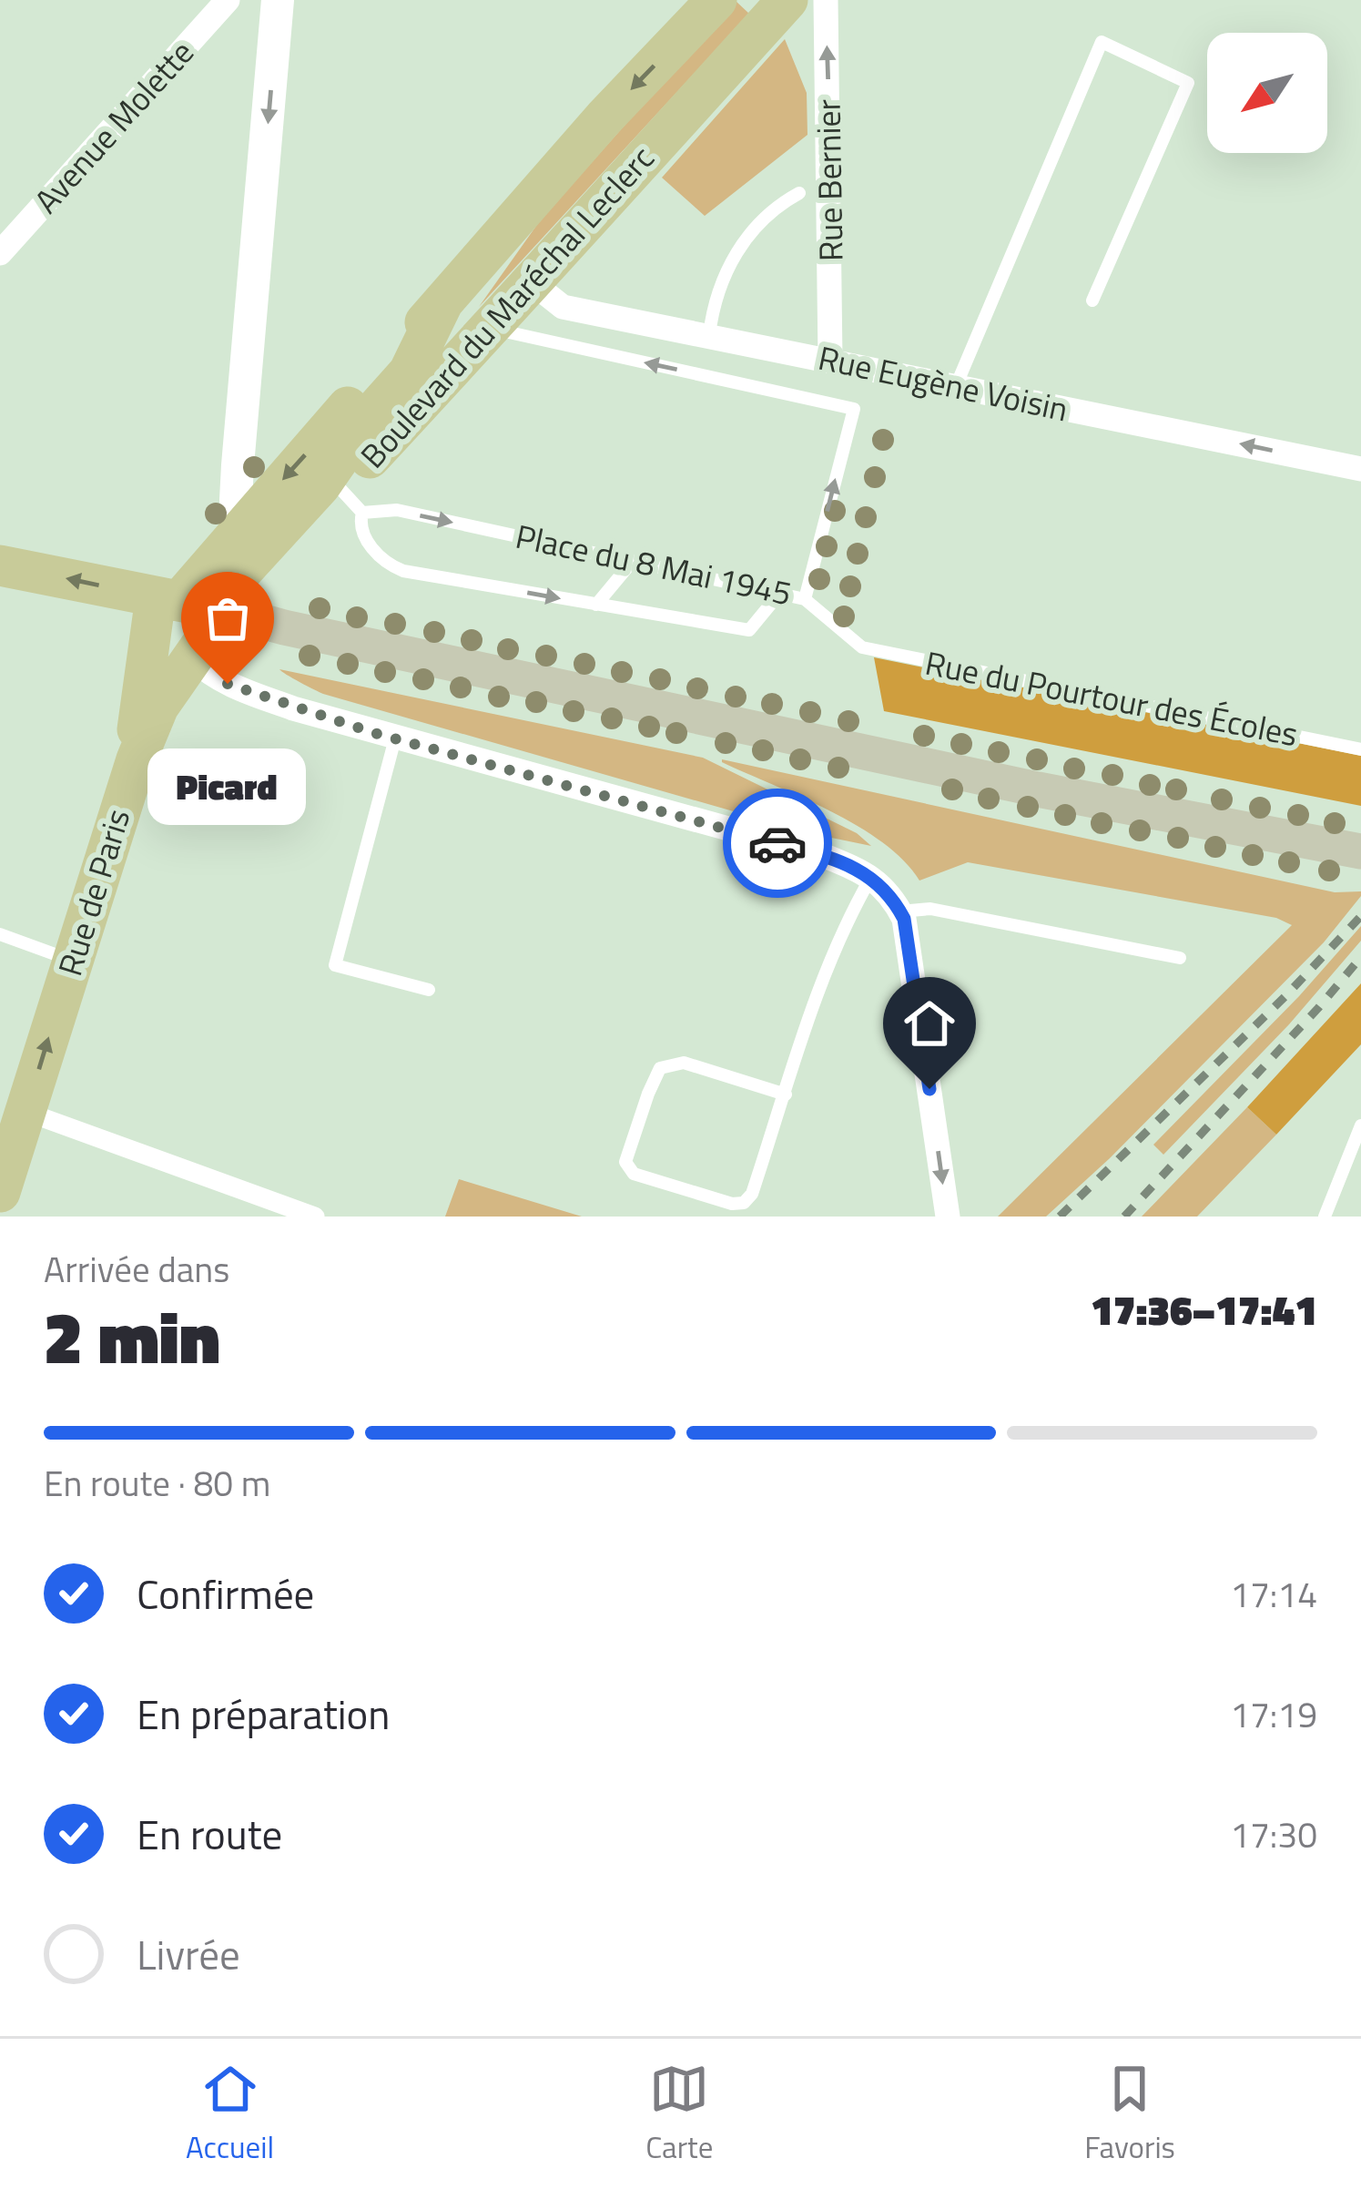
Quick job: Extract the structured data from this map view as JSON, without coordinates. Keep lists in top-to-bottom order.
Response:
{
  "streets": {
    "main road": ["Boulevard du Maréchal Leclerc", "Rue de Paris"],
    "street": ["Avenue Molette", "Rue Bernier", "Rue Eugène Voisin"],
    "lane": ["Place du 8 Mai 1945", "Rue du Pourtour des Écoles"]
  },
  "crossings": [
    ["Rue Bernier", "Rue Eugène Voisin"],
    ["Boulevard du Maréchal Leclerc", "Rue Eugène Voisin"],
    ["Boulevard du Maréchal Leclerc", "Place du 8 Mai 1945"],
    ["Boulevard du Maréchal Leclerc", "Rue de Paris"],
    ["Place du 8 Mai 1945", "Rue du Pourtour des Écoles"]
  ],
  "one_way": ["Rue Bernier", "Rue Eugène Voisin", "Rue de Paris"],
  "places": ["Picard"],
  "north": "bottom left",
  "page": {
    "bubble": "Picard",
    "heading": ["2 min", "Arrivée dans", "17:36–17:41"],
    "bar": "En route · 80 m",
    "list": [
      ["Confirmée", "17:14"],
      ["En préparation", "17:19"],
      ["En route", "17:30"],
      "Livrée"
    ],
    "tabs": ["Accueil", "Carte", "Favoris"]
  }
}
